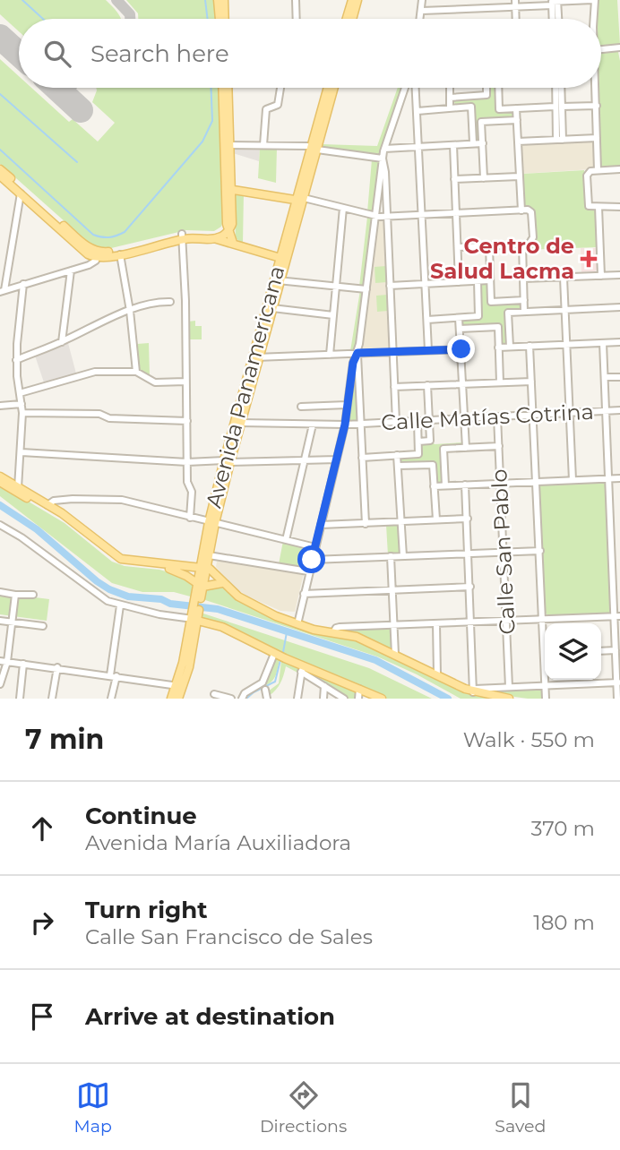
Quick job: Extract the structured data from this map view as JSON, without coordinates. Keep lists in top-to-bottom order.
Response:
{
  "streets": {
    "main road": ["Avenida Panamericana"],
    "street": ["Calle Matías Cotrina", "Calle San Pablo"]
  },
  "crossings": [
    ["Avenida Panamericana", "Calle Matías Cotrina"],
    ["Calle Matías Cotrina", "Calle San Pablo"]
  ],
  "places": {
    "health": ["Centro de Salud Lacma"]
  },
  "page": {
    "search": "Search here",
    "heading": ["7 min", "Walk · 550 m"],
    "list": [
      ["Continue", "Avenida María Auxiliadora", "370 m"],
      ["Turn right", "Calle San Francisco de Sales", "180 m"],
      "Arrive at destination"
    ],
    "nav": ["Map", "Directions", "Saved"]
  }
}
